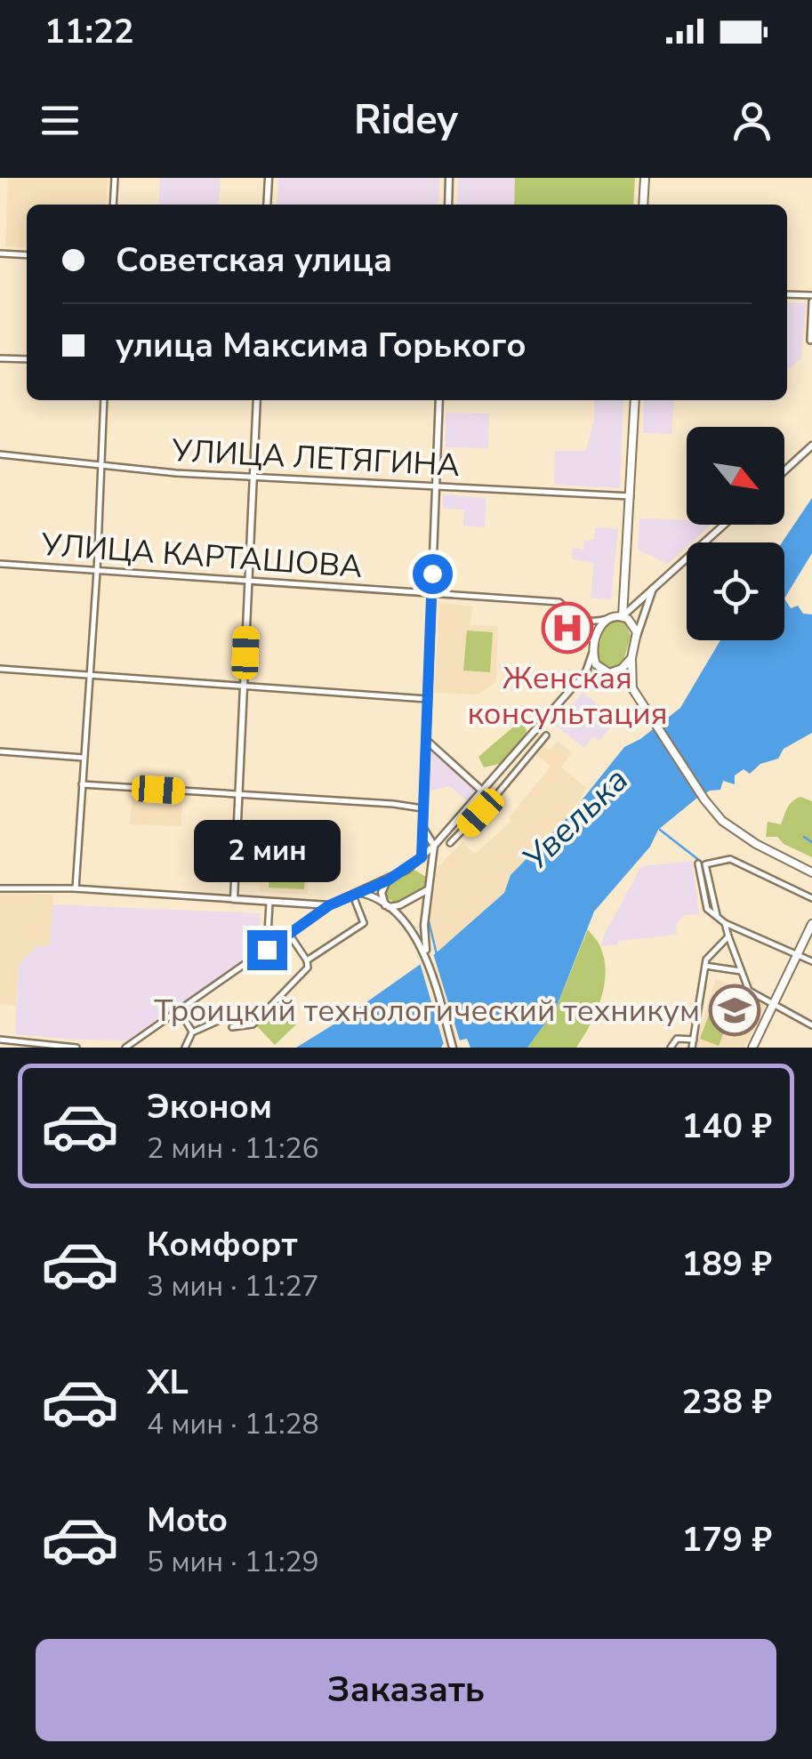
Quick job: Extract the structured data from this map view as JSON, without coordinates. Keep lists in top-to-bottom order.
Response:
{
  "streets": {
    "street": ["УЛИЦА ЛЕТЯГИНА", "УЛИЦА КАРТАШОВА"]
  },
  "water": ["Увелька"],
  "places": {
    "hospital": ["Женская консультация"],
    "school or university": ["Троицкий технологический техникум"]
  },
  "north": "bottom right",
  "page": {
    "status": "11:22",
    "header": "Ridey",
    "banner": ["Советская улица", "улица Максима Горького"],
    "bubble": "2 мин",
    "list": [
      {
        "name": "Эконом",
        "note": "2 мин · 11:26",
        "value": "140 ₽"
      },
      {
        "name": "Комфорт",
        "note": "3 мин · 11:27",
        "value": "189 ₽"
      },
      {
        "name": "XL",
        "note": "4 мин · 11:28",
        "value": "238 ₽"
      },
      {
        "name": "Moto",
        "note": "5 мин · 11:29",
        "value": "179 ₽"
      }
    ],
    "buttons": "Заказать"
  }
}
